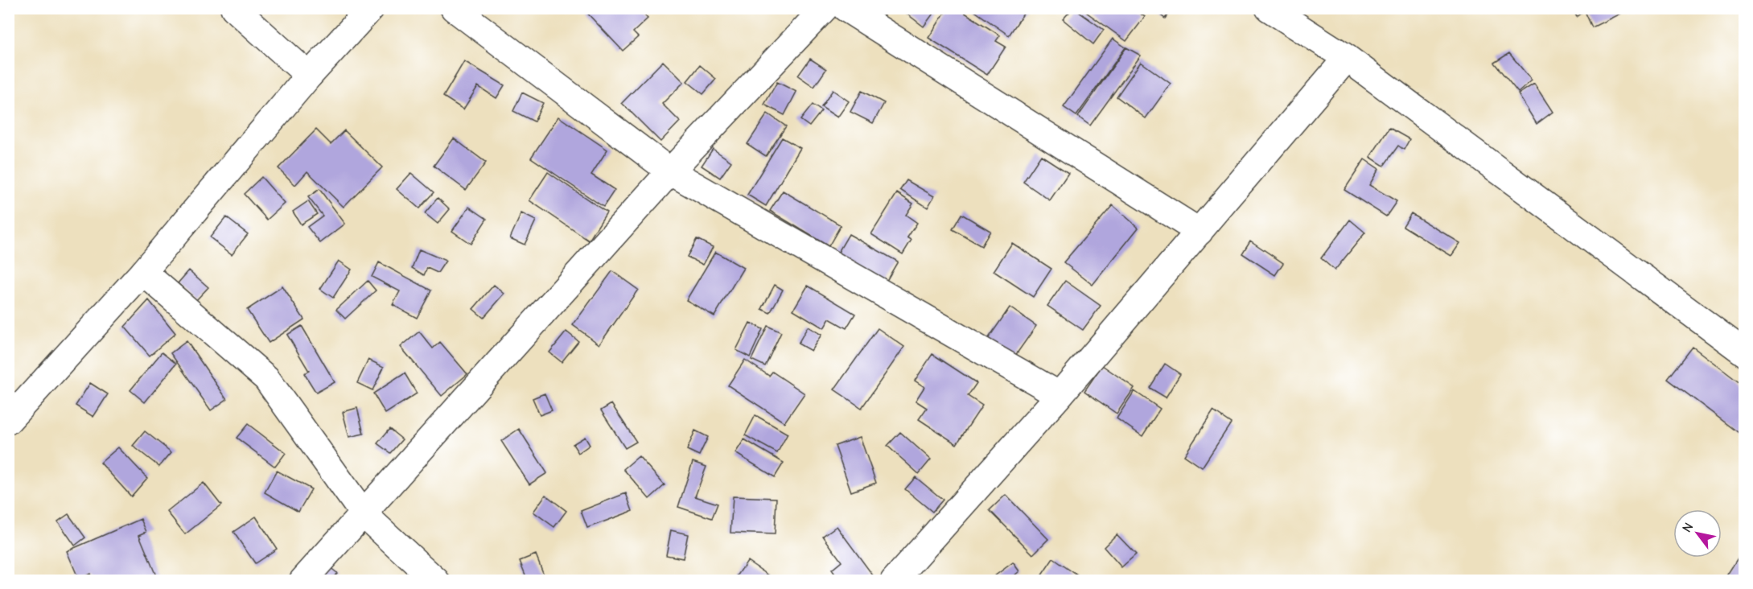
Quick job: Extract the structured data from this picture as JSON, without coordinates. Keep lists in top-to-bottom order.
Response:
{
  "north": "top left"
}
